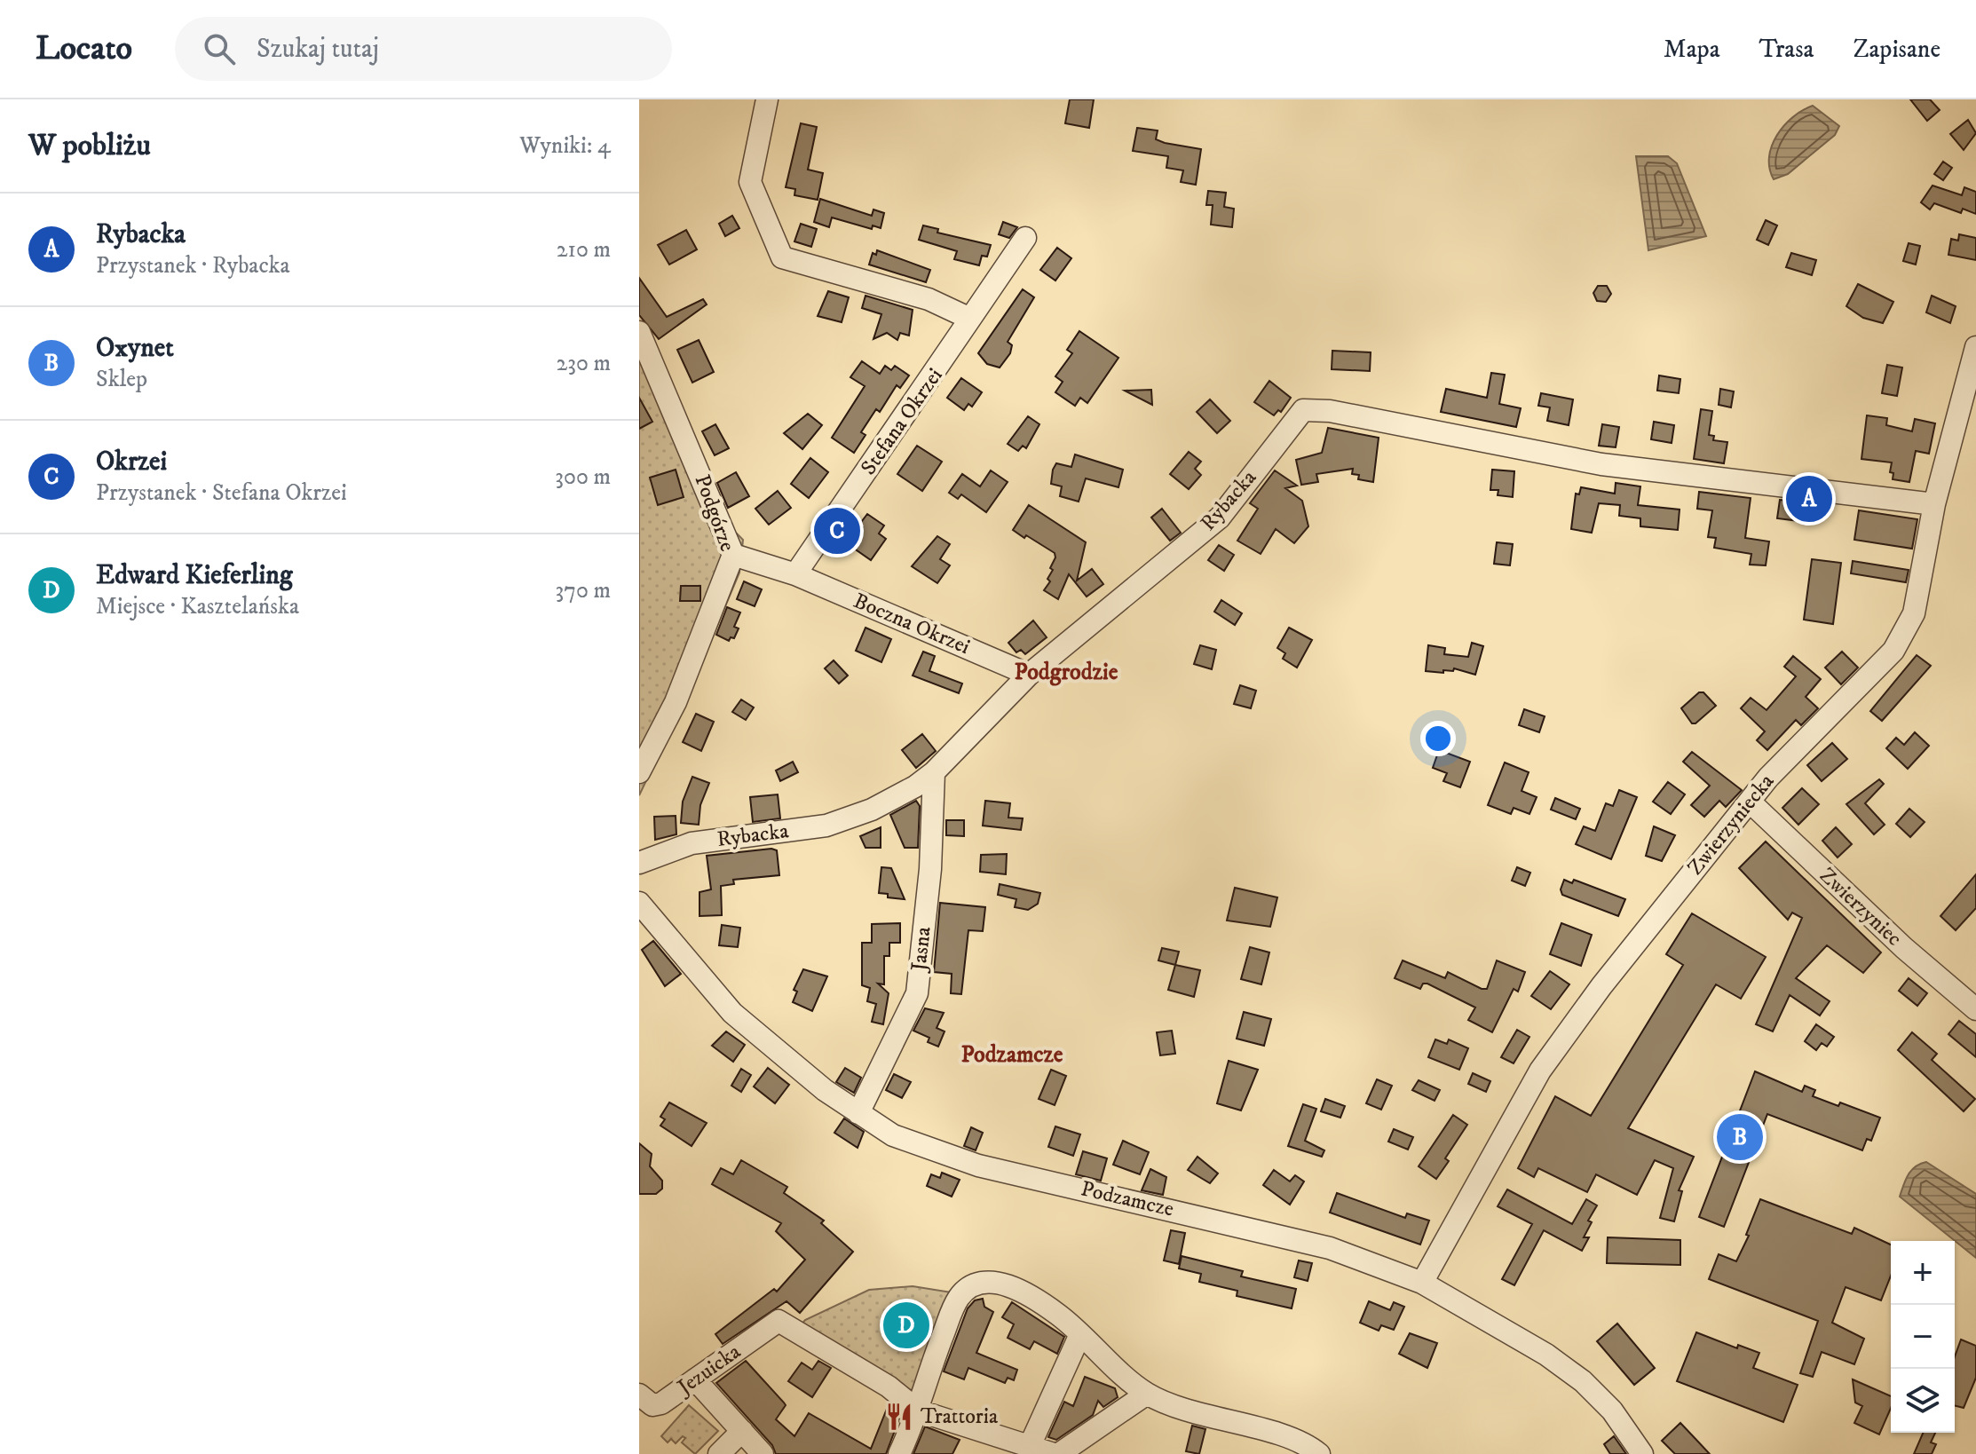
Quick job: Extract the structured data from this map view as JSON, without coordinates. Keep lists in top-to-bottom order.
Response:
{
  "streets": {
    "street": [
      "Stefana Okrzei",
      "Rybacka",
      "Podgórze",
      "Boczna Okrzei",
      "Zwierzyniecka",
      "Zwierzyniec",
      "Jasna",
      "Podzamcze",
      "Jezuicka"
    ]
  },
  "crossings": [
    ["Stefana Okrzei", "Boczna Okrzei"],
    ["Rybacka", "Boczna Okrzei"],
    ["Rybacka", "Zwierzyniecka"],
    ["Rybacka", "Jasna"],
    ["Zwierzyniecka", "Zwierzyniec"],
    ["Zwierzyniecka", "Podzamcze"],
    ["Jasna", "Podzamcze"]
  ],
  "districts": ["Podgrodzie", "Podzamcze"],
  "places": {
    "restaurant": ["Trattoria"]
  },
  "page": {
    "header": "Locato",
    "search": "Szukaj tutaj",
    "nav": ["Mapa", "Trasa", "Zapisane"],
    "heading": ["W pobliżu", "Wyniki: 4"],
    "list": [
      {
        "mark": "A",
        "name": "Rybacka",
        "note": "Przystanek · Rybacka",
        "value": "210 m"
      },
      {
        "mark": "B",
        "name": "Oxynet",
        "note": "Sklep",
        "value": "230 m"
      },
      {
        "mark": "C",
        "name": "Okrzei",
        "note": "Przystanek · Stefana Okrzei",
        "value": "300 m"
      },
      {
        "mark": "D",
        "name": "Edward Kieferling",
        "note": "Miejsce · Kasztelańska",
        "value": "370 m"
      }
    ],
    "pins": [
      "A",
      "C",
      "B",
      "D"
    ],
    "map_buttons": ["+", "−"]
  }
}
